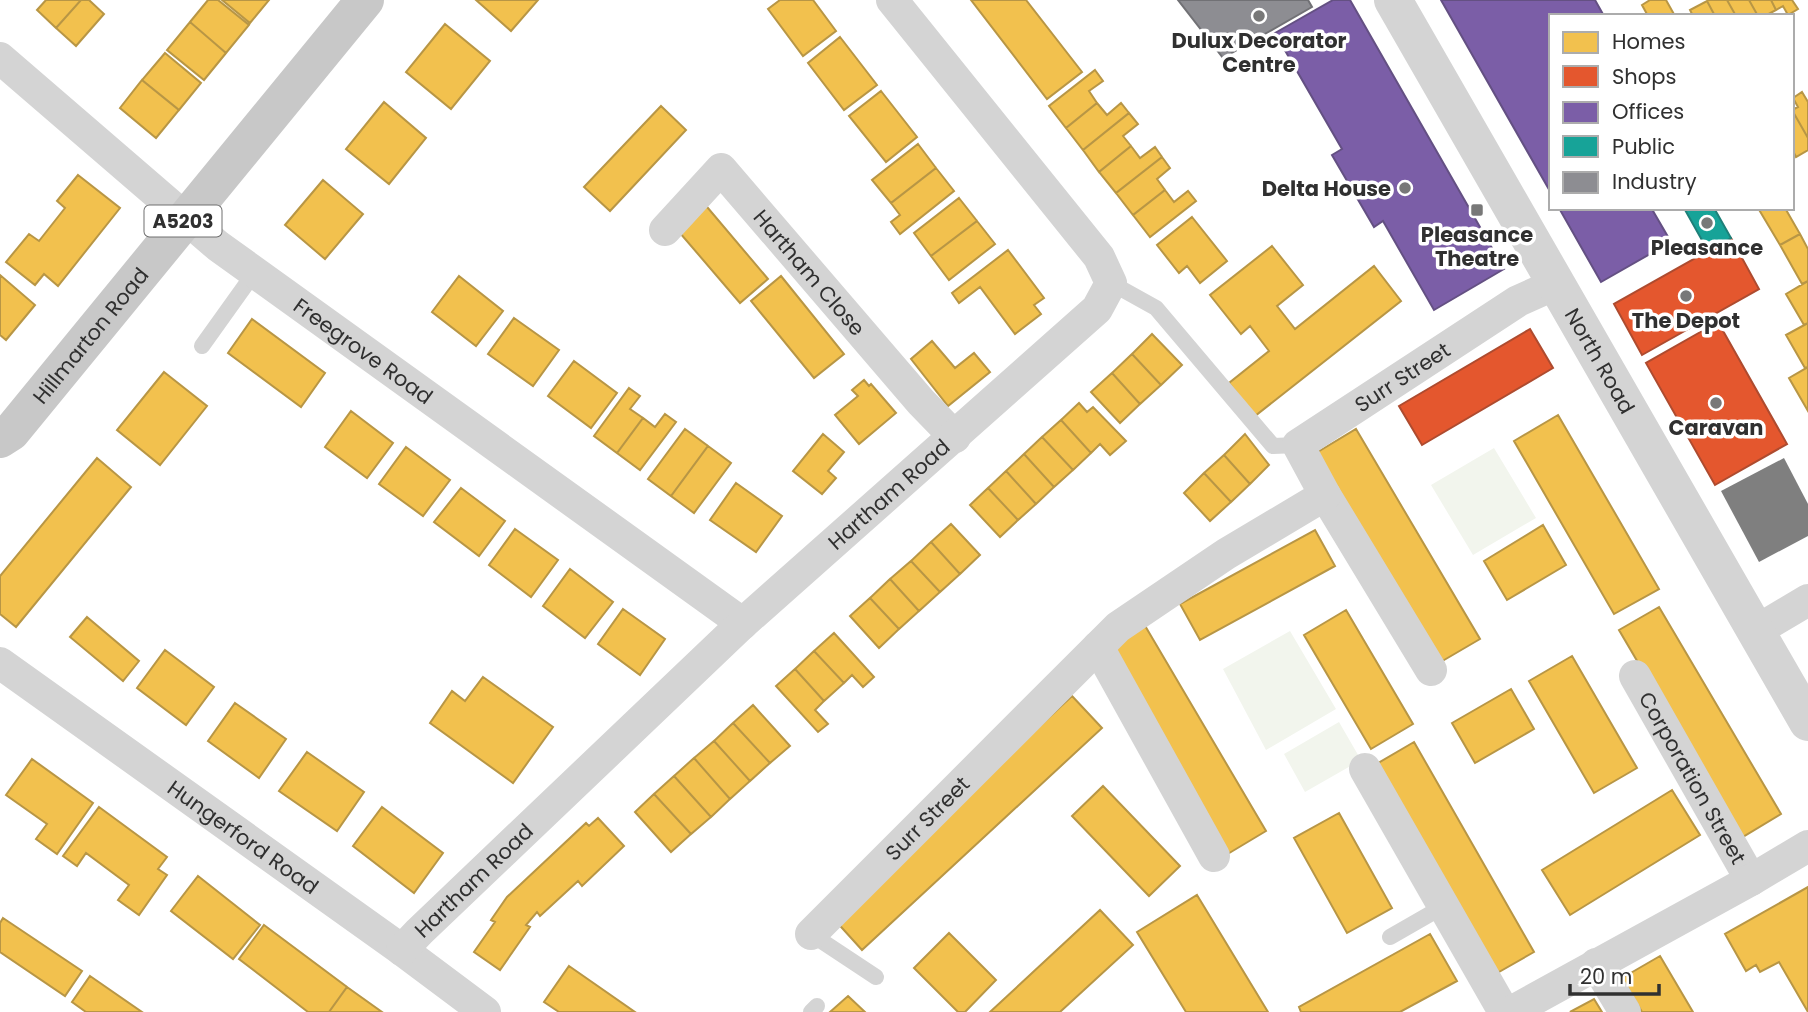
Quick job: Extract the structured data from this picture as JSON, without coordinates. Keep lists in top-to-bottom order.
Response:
{
  "streets": {
    "main road": ["A5203", "Hillmarton Road"],
    "street": [
      "Hartham Close",
      "Freegrove Road",
      "North Road",
      "Surr Street",
      "Hartham Road",
      "Corporation Street",
      "Hungerford Road"
    ]
  },
  "crossings": [
    ["Hartham Close", "Hartham Road"],
    ["Hillmarton Road", "Freegrove Road"],
    ["Freegrove Road", "Hartham Road"],
    ["North Road", "Surr Street"],
    ["Hartham Road", "Hungerford Road"]
  ],
  "places": {
    "other": [
      "Dulux Decorator Centre",
      "Delta House",
      "Pleasance",
      "The Depot",
      "Caravan"
    ],
    "transit": ["Pleasance Theatre"]
  },
  "legend": [
    "Homes",
    "Shops",
    "Offices",
    "Public",
    "Industry"
  ],
  "scale_bar": "20 m"
}
